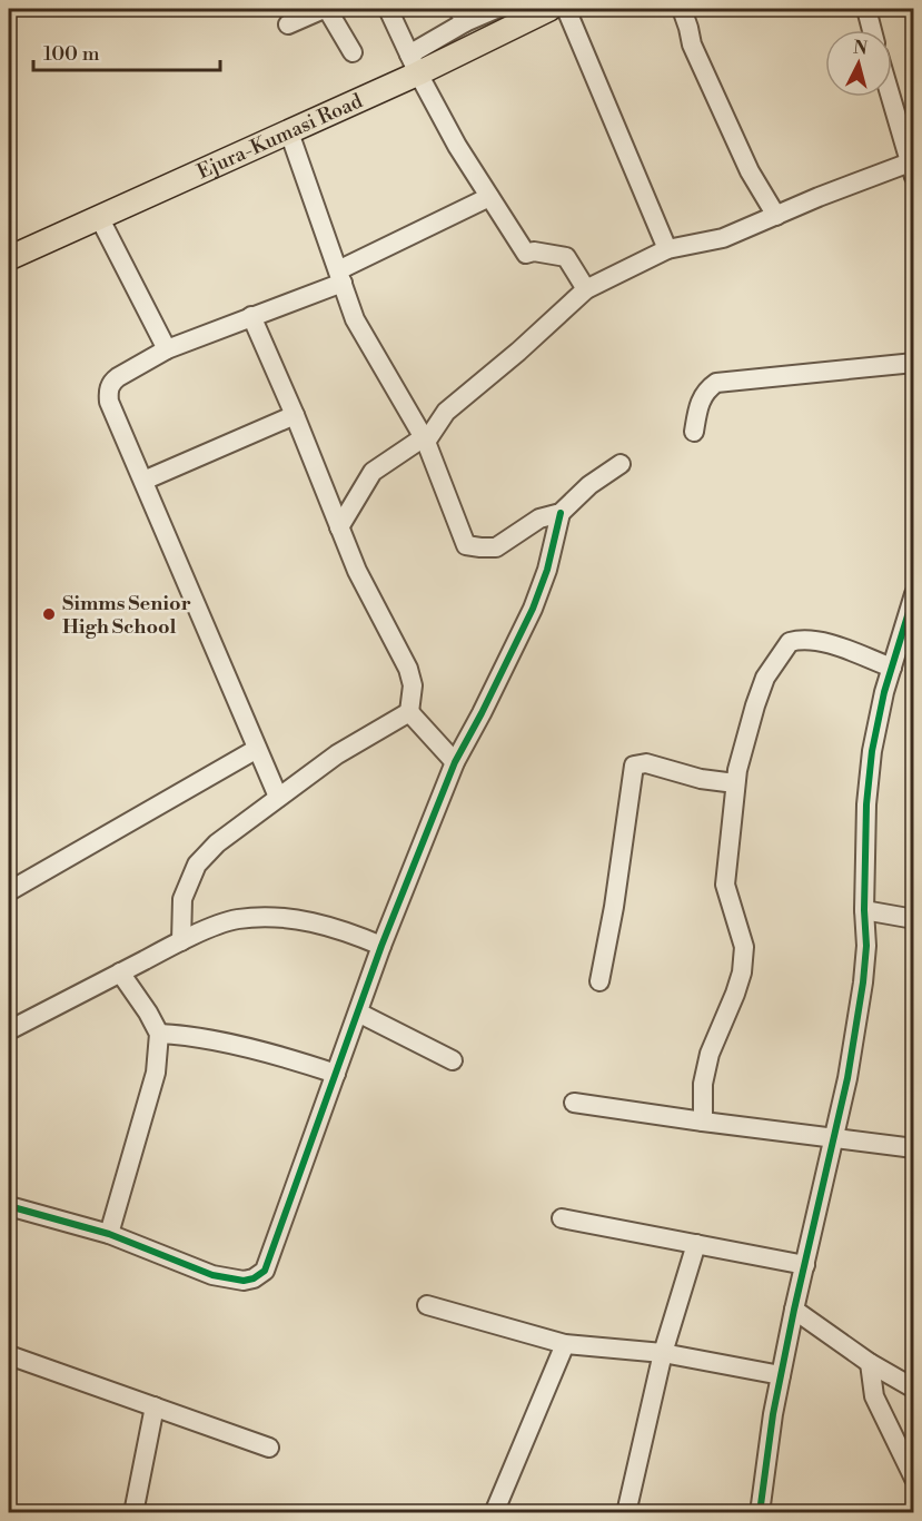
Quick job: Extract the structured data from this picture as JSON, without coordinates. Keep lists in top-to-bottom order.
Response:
{
  "streets": {
    "main road": ["Ejura-Kumasi Road"]
  },
  "places": ["Simms Senior High School"],
  "scale_bar": "100 m",
  "north": "top"
}
